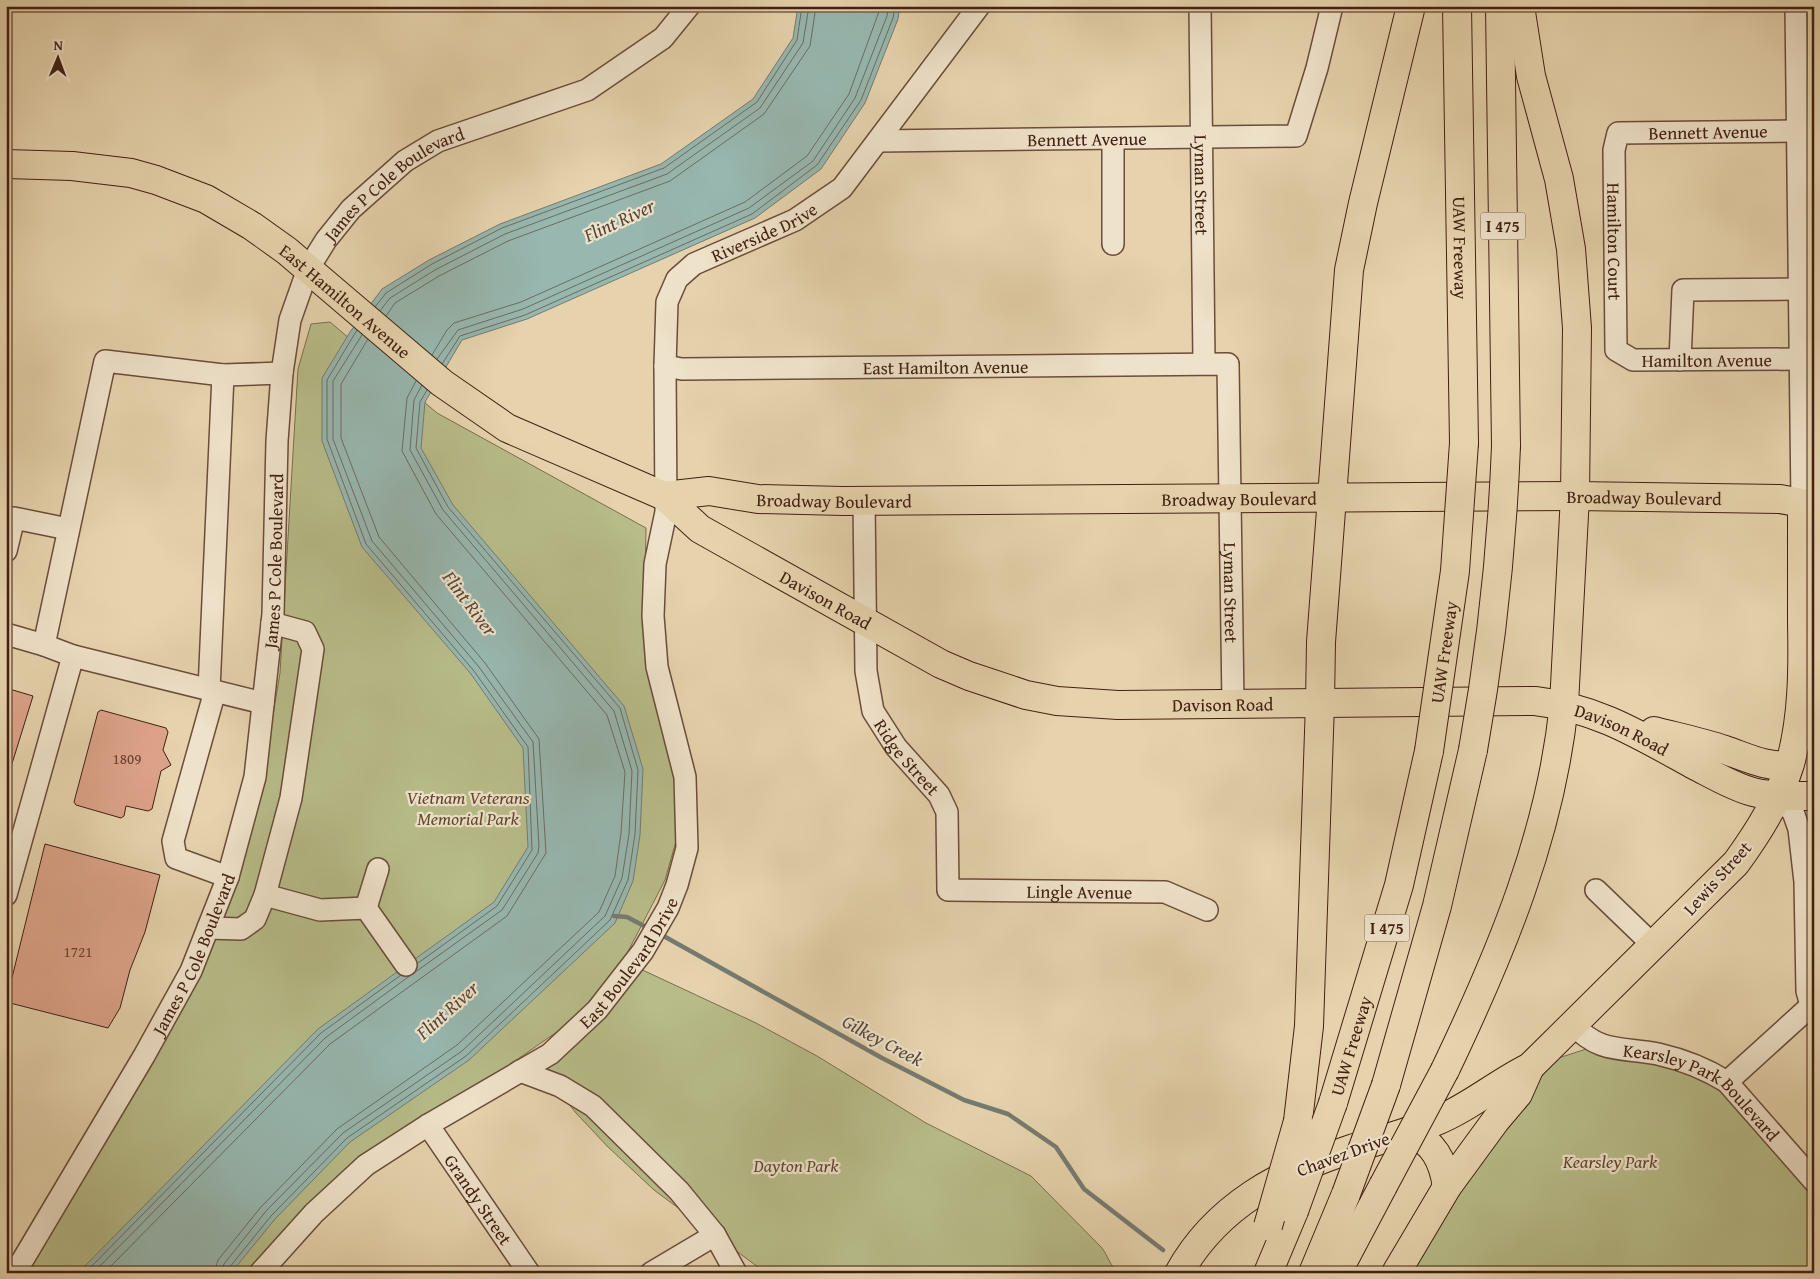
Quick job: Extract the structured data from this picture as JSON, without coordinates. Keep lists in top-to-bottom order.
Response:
{
  "streets": {
    "main road": [
      "I 475",
      "UAW Freeway",
      "East Hamilton Avenue",
      "Broadway Boulevard",
      "Davison Road",
      "Lewis Street",
      "Chavez Drive"
    ],
    "street": [
      "Bennett Avenue",
      "Lyman Street",
      "James P Cole Boulevard",
      "Riverside Drive",
      "Hamilton Court",
      "Hamilton Avenue",
      "Ridge Street",
      "Lingle Avenue",
      "East Boulevard Drive",
      "Kearsley Park Boulevard",
      "Grandy Street"
    ]
  },
  "crossings": [
    ["Bennett Avenue", "Lyman Street"],
    ["Bennett Avenue", "Riverside Drive"],
    ["Bennett Avenue", "Hamilton Court"],
    ["Bennett Avenue", "Lewis Street"],
    ["Lyman Street", "East Hamilton Avenue"],
    ["Lyman Street", "Broadway Boulevard"],
    ["Lyman Street", "Davison Road"],
    ["James P Cole Boulevard", "East Hamilton Avenue"],
    ["Riverside Drive", "East Hamilton Avenue"],
    ["Riverside Drive", "Broadway Boulevard"],
    ["Riverside Drive", "Davison Road"],
    ["Riverside Drive", "East Boulevard Drive"],
    ["Hamilton Court", "Hamilton Avenue"],
    ["East Hamilton Avenue", "Broadway Boulevard"],
    ["East Hamilton Avenue", "Davison Road"],
    ["East Hamilton Avenue", "East Boulevard Drive"],
    ["Hamilton Avenue", "Lewis Street"],
    ["Broadway Boulevard", "Davison Road"],
    ["Broadway Boulevard", "Ridge Street"],
    ["Broadway Boulevard", "Lewis Street"],
    ["Broadway Boulevard", "East Boulevard Drive"],
    ["Davison Road", "Ridge Street"],
    ["Davison Road", "Lewis Street"],
    ["Davison Road", "East Boulevard Drive"],
    ["Ridge Street", "Lingle Avenue"],
    ["Lewis Street", "Kearsley Park Boulevard"],
    ["Lewis Street", "Chavez Drive"],
    ["East Boulevard Drive", "Grandy Street"],
    ["Kearsley Park Boulevard", "Chavez Drive"]
  ],
  "water": ["Flint River", "Gilkey Creek"],
  "parks": ["Vietnam Veterans Memorial Park", "Kearsley Park", "Dayton Park"],
  "house_numbers": ["1809", "1721"],
  "north": "top"
}
